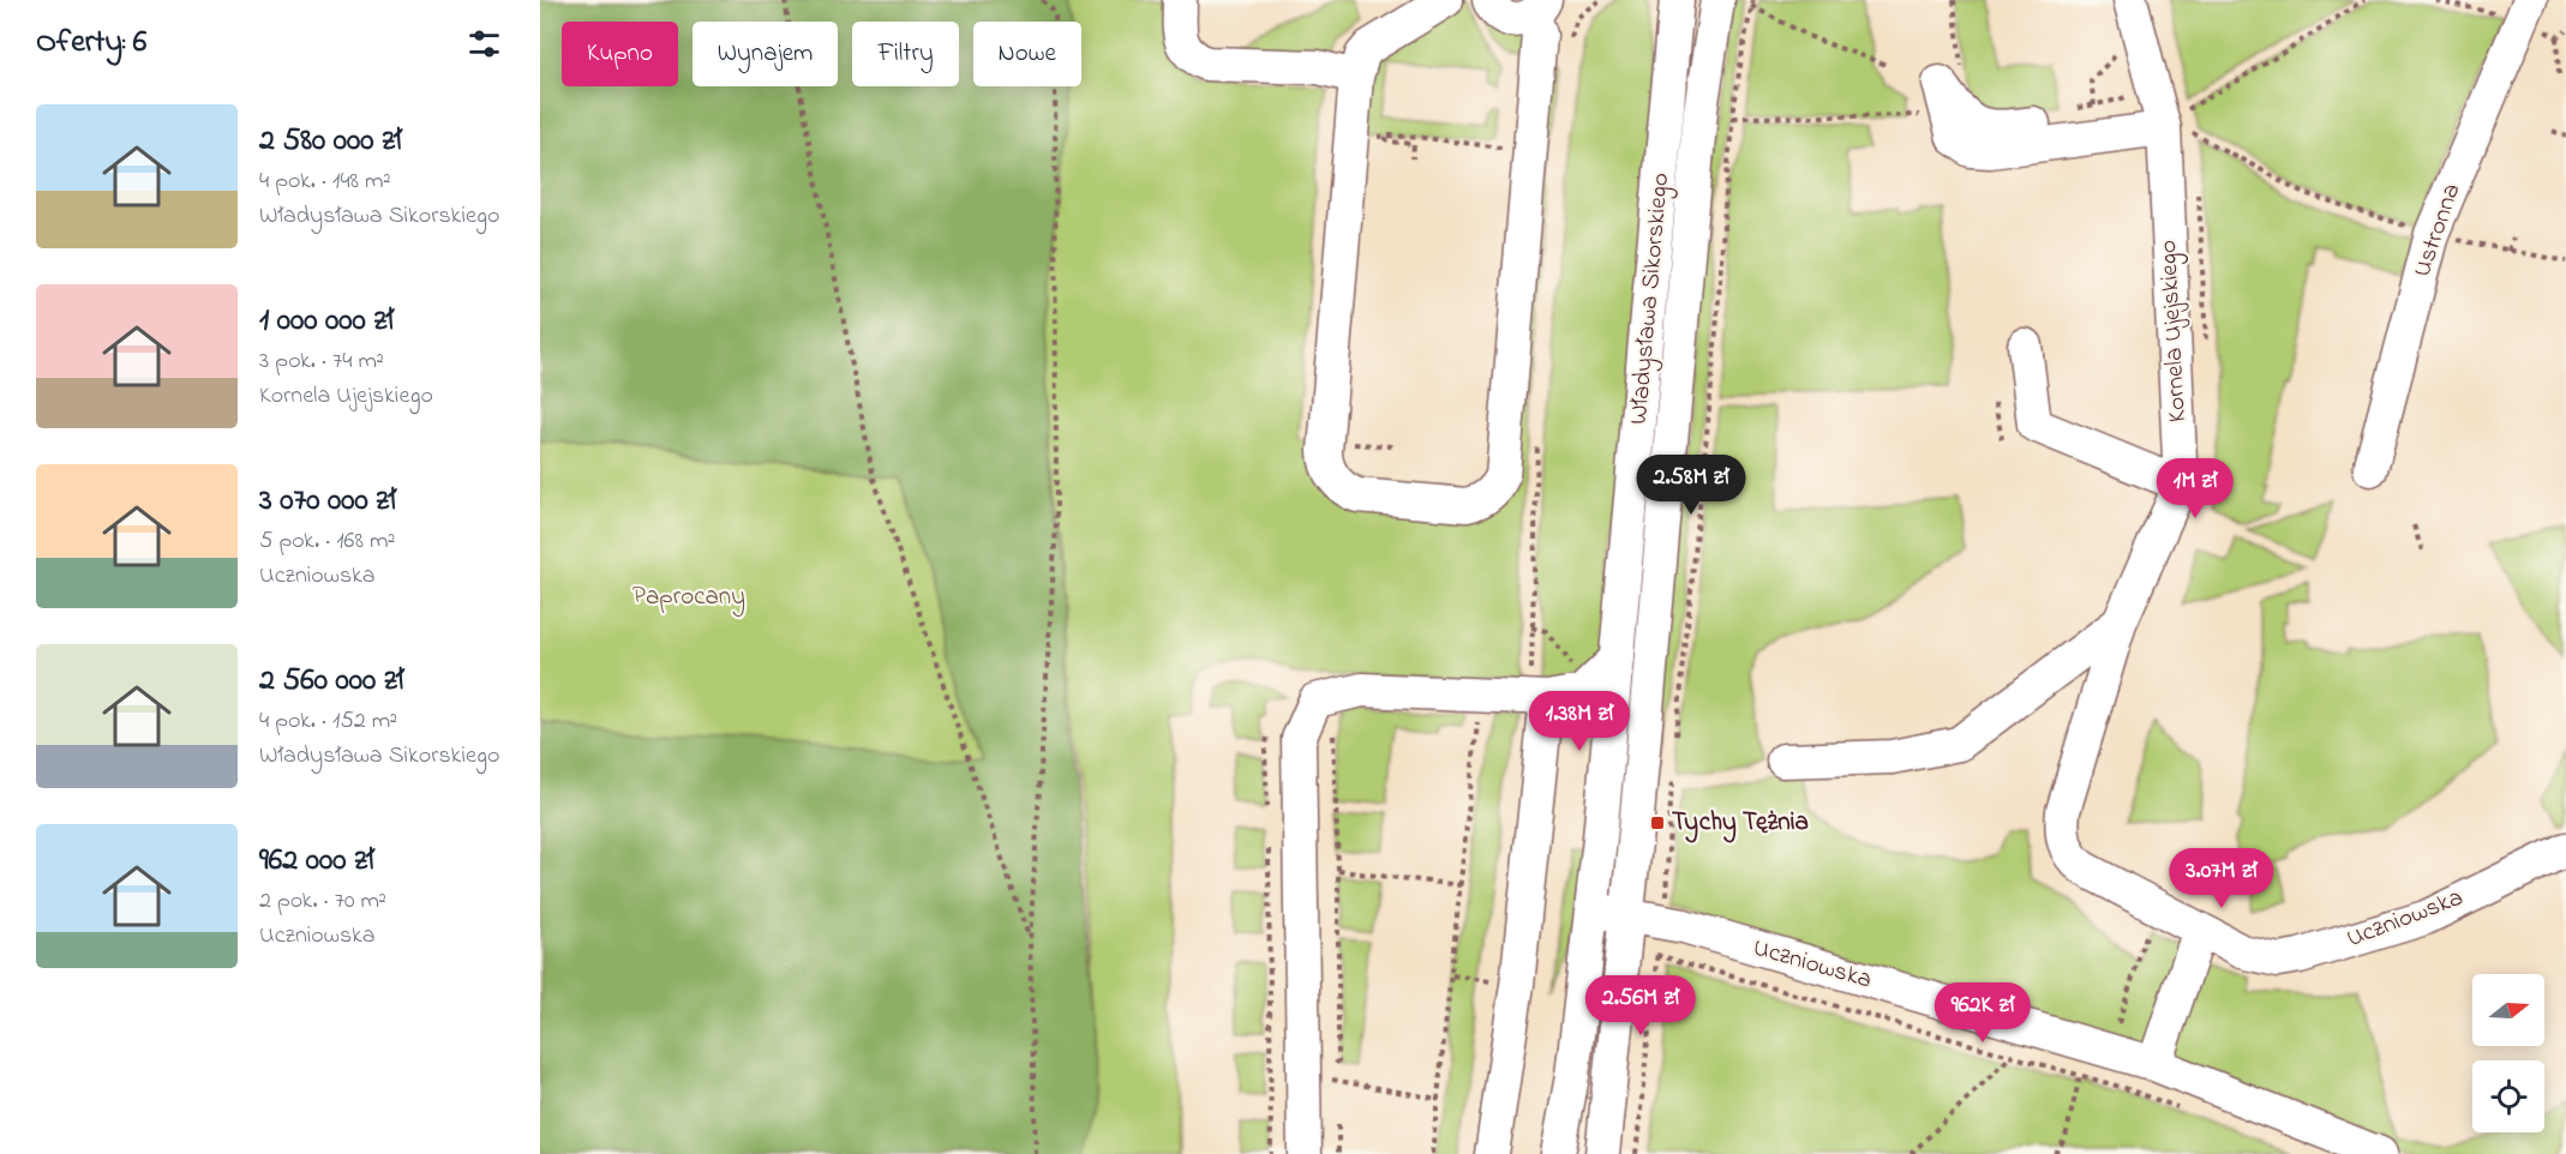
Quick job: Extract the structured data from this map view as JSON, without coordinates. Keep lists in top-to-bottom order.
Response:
{
  "streets": {
    "street": [
      "Ustronna",
      "Władysława Sikorskiego",
      "Kornela Ujejskiego",
      "Uczniowska"
    ]
  },
  "crossings": [
    ["Władysława Sikorskiego", "Uczniowska"],
    ["Kornela Ujejskiego", "Uczniowska"]
  ],
  "parks": ["Paprocany"],
  "places": {
    "transit": ["Tychy Tężnia"]
  },
  "north": "right",
  "page": {
    "heading": "Oferty: 6",
    "chip": [
      "Kupno",
      "Wynajem",
      "Filtry",
      "Nowe"
    ],
    "list": [
      {
        "name": "2 580 000 zł",
        "note": "4 pok. · 148 m² · Władysława Sikorskiego"
      },
      {
        "name": "1 000 000 zł",
        "note": "3 pok. · 74 m² · Kornela Ujejskiego"
      },
      {
        "name": "3 070 000 zł",
        "note": "5 pok. · 168 m² · Uczniowska"
      },
      {
        "name": "2 560 000 zł",
        "note": "4 pok. · 152 m² · Władysława Sikorskiego"
      },
      {
        "name": "962 000 zł",
        "note": "2 pok. · 70 m² · Uczniowska"
      }
    ],
    "price": [
      "2.58M zł",
      "1M zł",
      "1.38M zł",
      "3.07M zł",
      "2.56M zł",
      "962K zł"
    ]
  }
}
